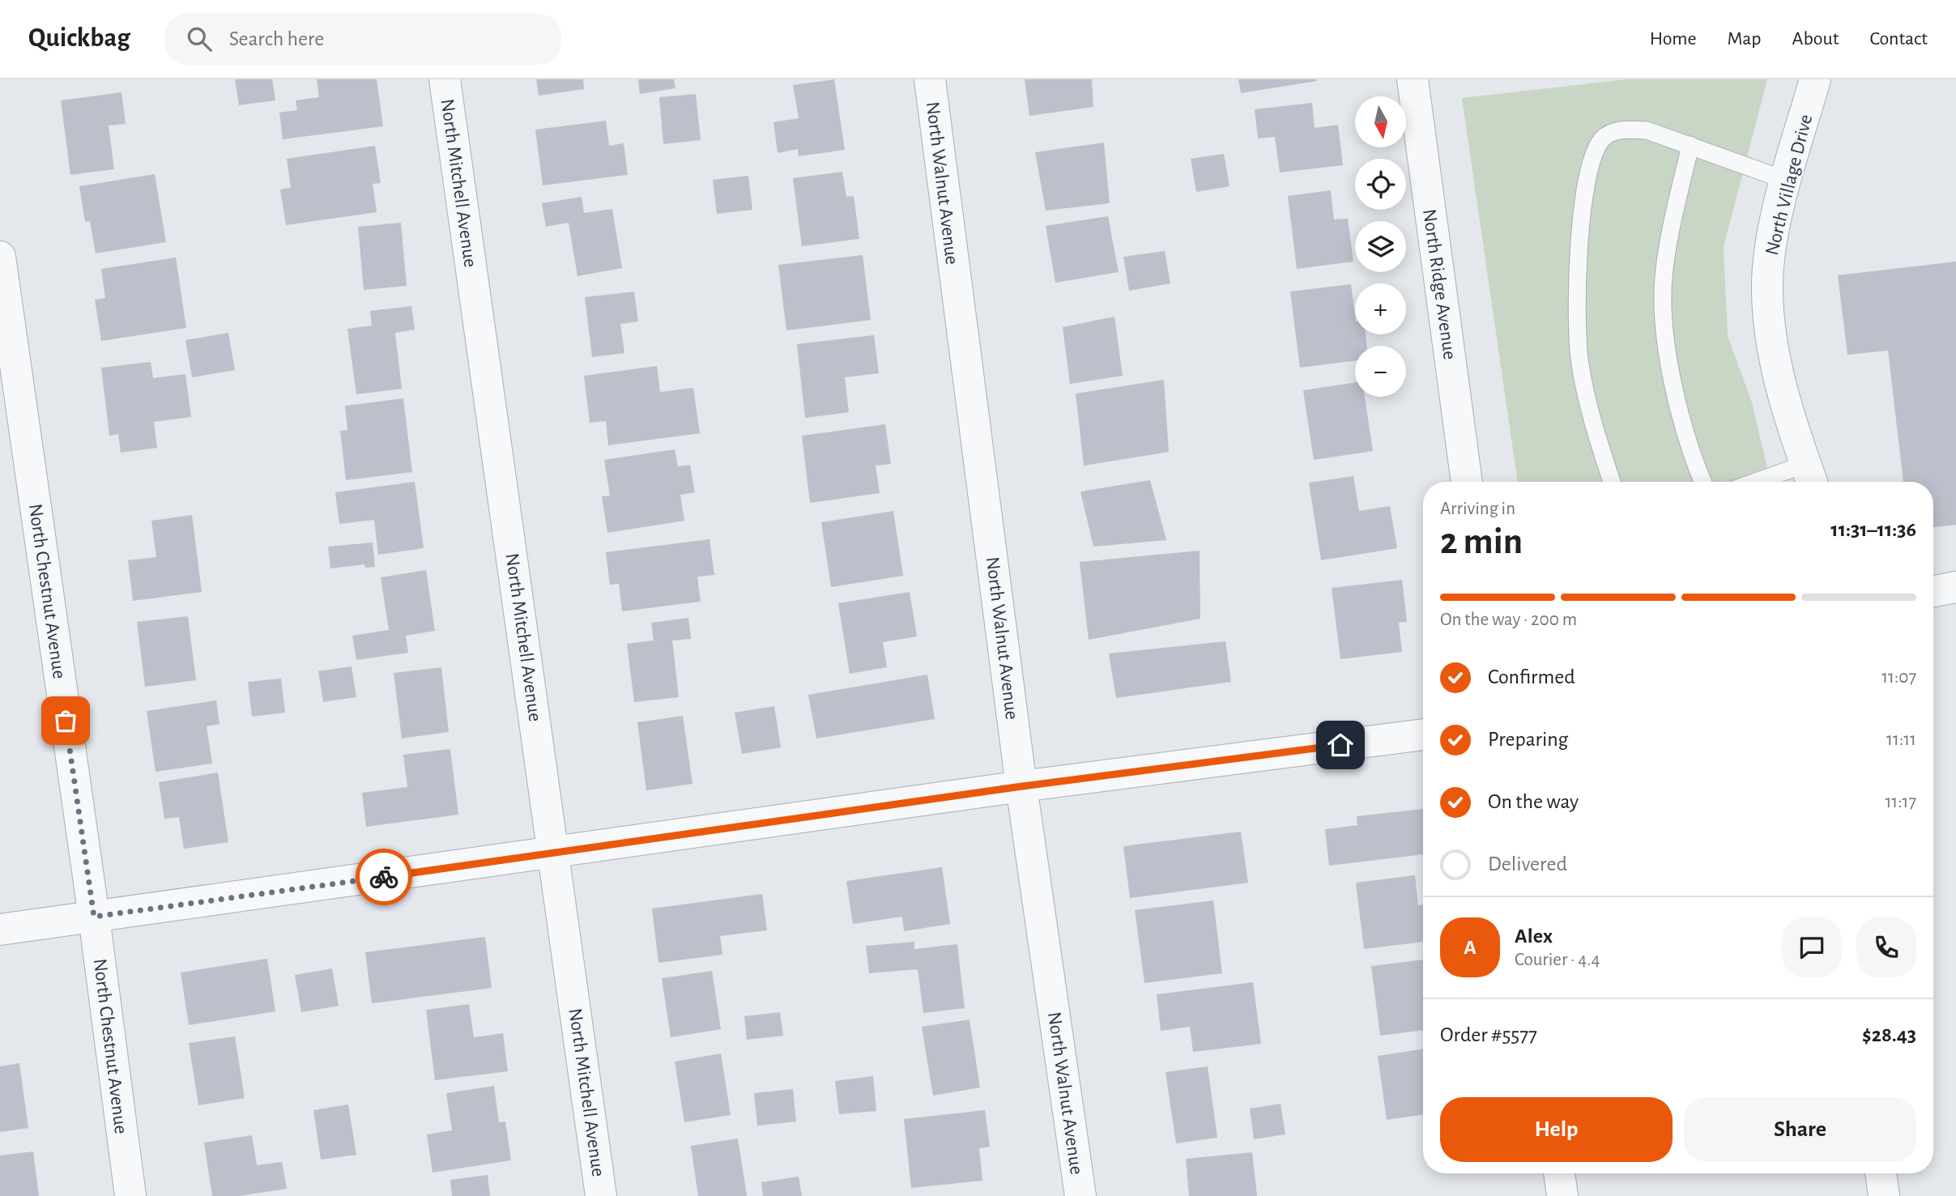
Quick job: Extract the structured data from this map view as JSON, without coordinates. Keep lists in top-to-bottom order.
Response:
{
  "streets": {
    "street": [
      "North Mitchell Avenue",
      "North Walnut Avenue",
      "North Village Drive",
      "North Ridge Avenue",
      "North Chestnut Avenue"
    ]
  },
  "north": "bottom",
  "page": {
    "header": "Quickbag",
    "search": "Search here",
    "nav": [
      "Home",
      "Map",
      "About",
      "Contact"
    ],
    "map_buttons": ["+", "−"],
    "heading": ["2 min", "Arriving in", "11:31–11:36"],
    "panel": [
      "Alex",
      "Courier · 4.4",
      "Order #5577",
      "$28.43"
    ],
    "bar": "On the way · 200 m",
    "list": [
      ["Confirmed", "11:07"],
      ["Preparing", "11:11"],
      ["On the way", "11:17"],
      "Delivered"
    ],
    "round": "A",
    "buttons": ["Help", "Share"]
  }
}
